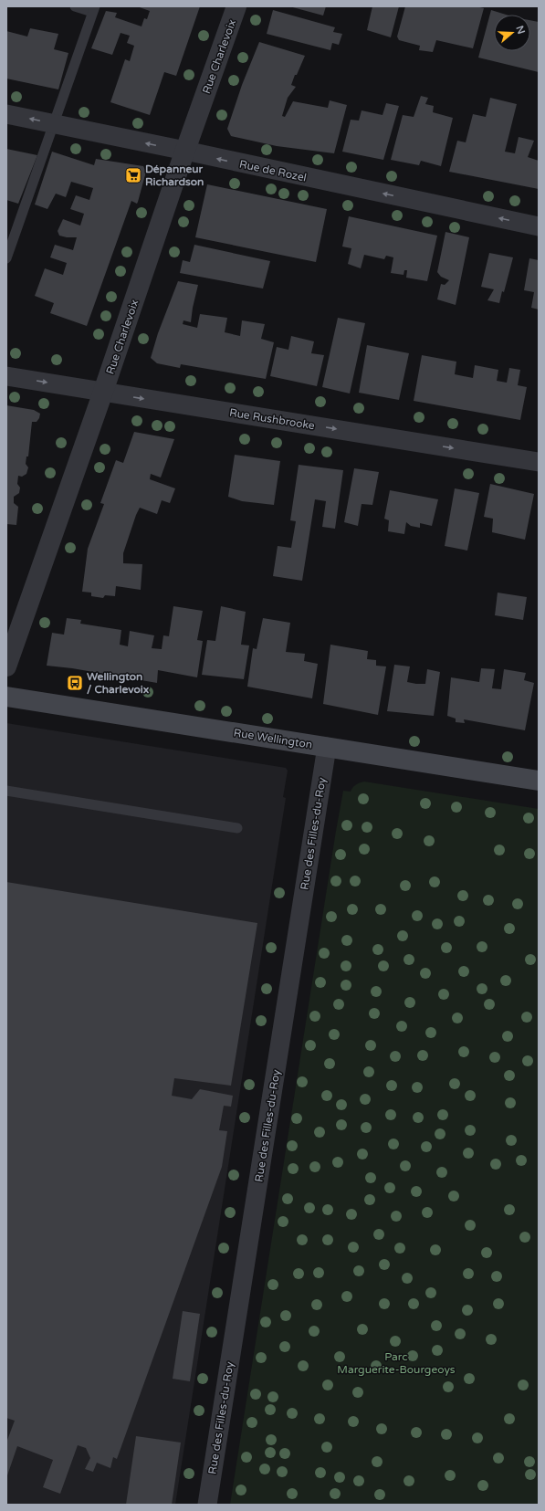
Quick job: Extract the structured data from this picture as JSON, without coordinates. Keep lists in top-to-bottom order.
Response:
{
  "streets": {
    "main road": ["Rue Wellington"],
    "street": [
      "Rue Charlevoix",
      "Rue de Rozel",
      "Rue Rushbrooke",
      "Rue des Filles-du-Roy"
    ]
  },
  "crossings": [
    ["Rue Charlevoix", "Rue de Rozel"],
    ["Rue Charlevoix", "Rue Rushbrooke"],
    ["Rue Wellington", "Rue des Filles-du-Roy"]
  ],
  "one_way": ["Rue de Rozel", "Rue Rushbrooke"],
  "parks": ["Parc Marguerite-Bourgeoys"],
  "places": {
    "supermarket": ["Dépanneur Richardson"],
    "bus stop": ["Wellington / Charlevoix"]
  },
  "north": "right"
}
